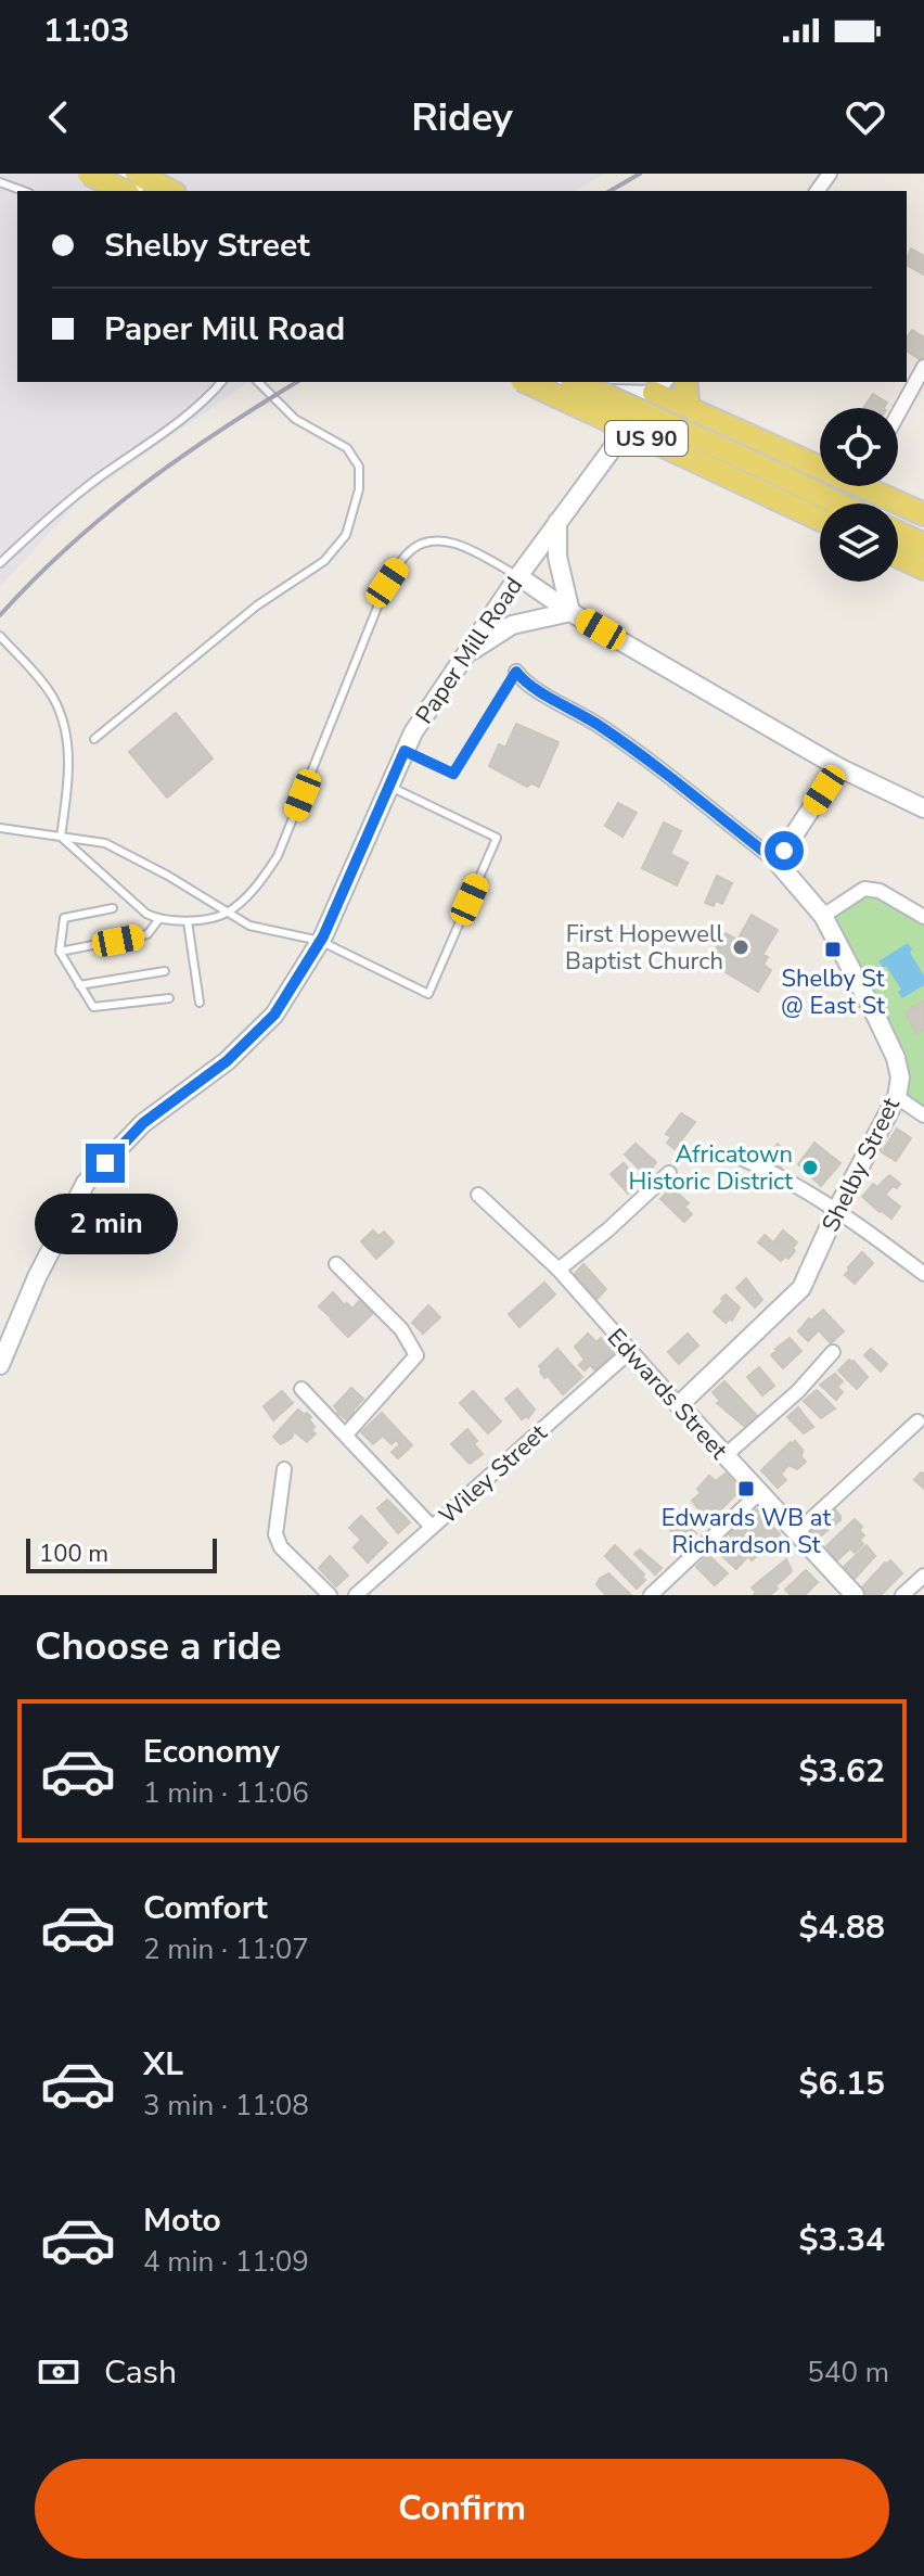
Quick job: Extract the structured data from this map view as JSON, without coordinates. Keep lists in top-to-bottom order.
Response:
{
  "streets": {
    "main road": ["US 90"],
    "street": [
      "Paper Mill Road",
      "Shelby Street",
      "Edwards Street",
      "Wiley Street"
    ]
  },
  "crossings": [
    ["Shelby Street", "Edwards Street"],
    ["Edwards Street", "Wiley Street"]
  ],
  "places": {
    "other": ["First Hopewell Baptist Church", "Africatown Historic District"],
    "transit": ["Shelby St @ East St", "Edwards WB at Richardson St"]
  },
  "scale_bar": "100 m",
  "page": {
    "status": "11:03",
    "header": "Ridey",
    "banner": ["Shelby Street", "Paper Mill Road"],
    "bubble": "2 min",
    "scale": "100 m",
    "heading": "Choose a ride",
    "list": [
      {
        "name": "Economy",
        "note": "1 min · 11:06",
        "value": "$3.62"
      },
      {
        "name": "Comfort",
        "note": "2 min · 11:07",
        "value": "$4.88"
      },
      {
        "name": "XL",
        "note": "3 min · 11:08",
        "value": "$6.15"
      },
      {
        "name": "Moto",
        "note": "4 min · 11:09",
        "value": "$3.34"
      }
    ],
    "pay": ["Cash", "540 m"],
    "buttons": "Confirm"
  }
}
